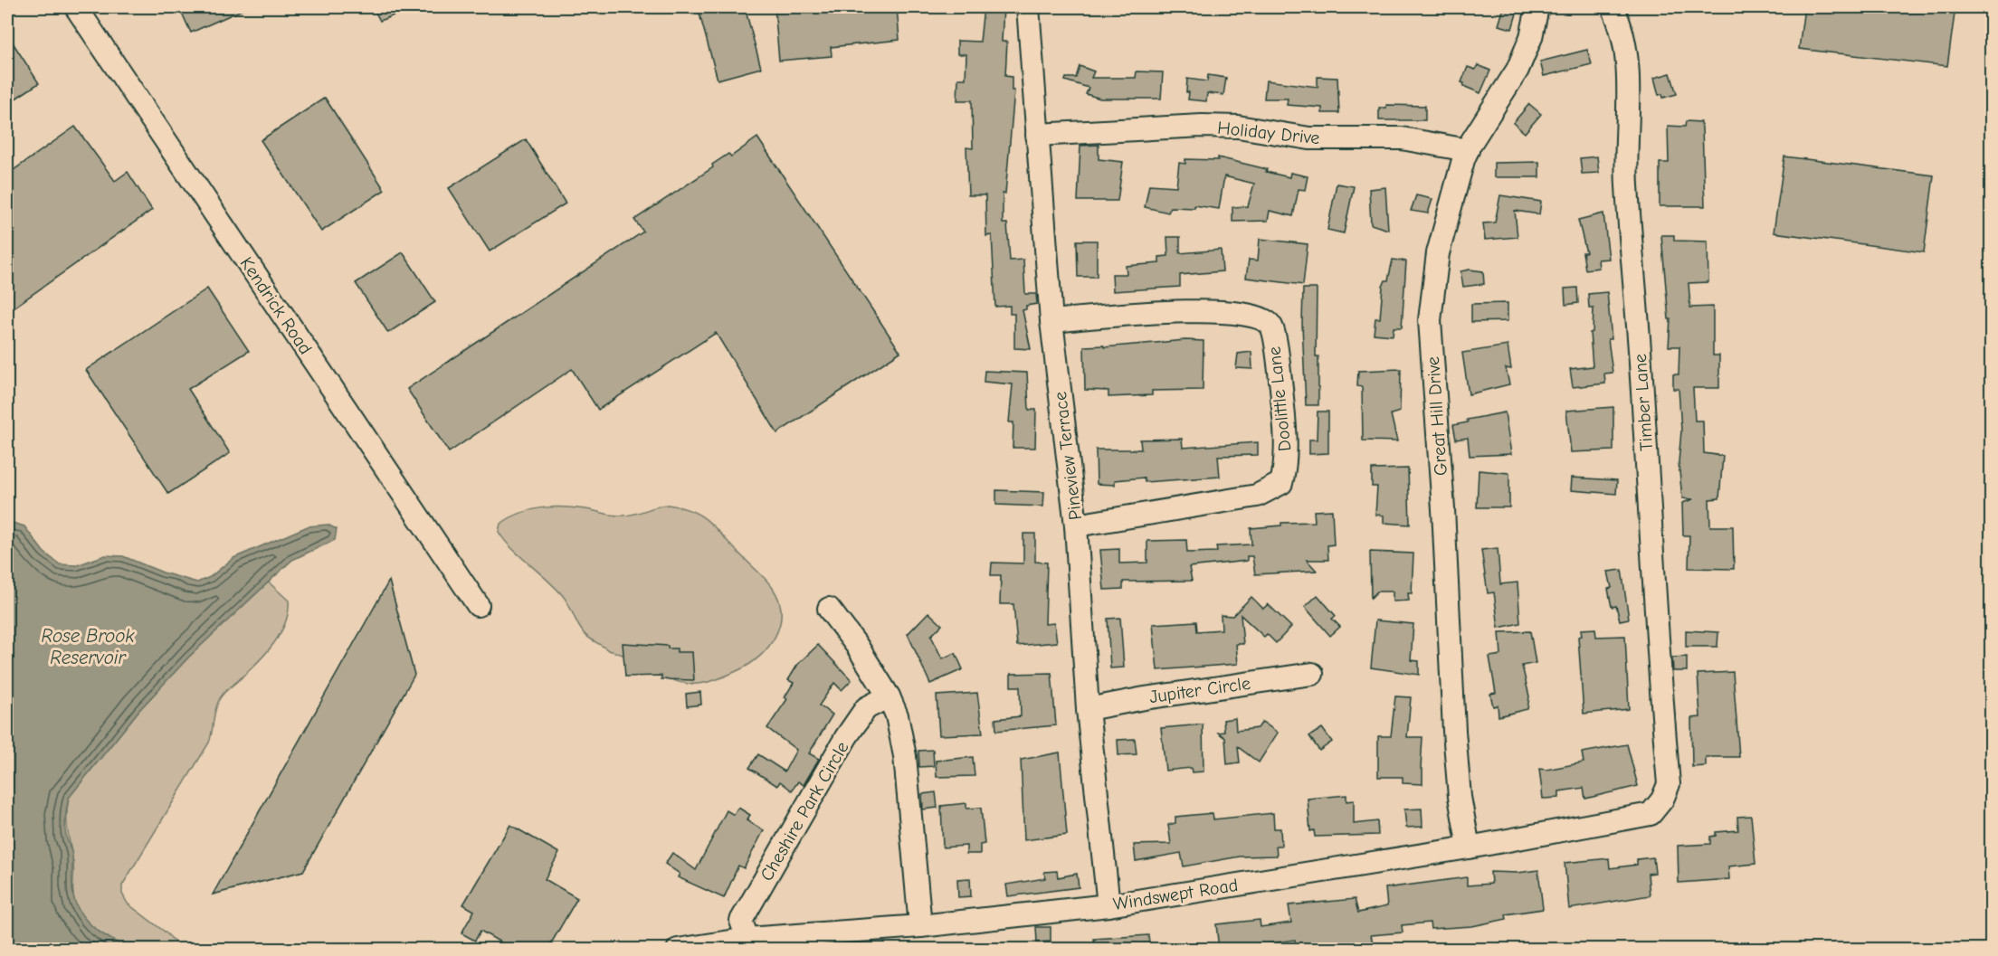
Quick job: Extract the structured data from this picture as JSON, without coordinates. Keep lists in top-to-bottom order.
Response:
{
  "streets": {
    "street": [
      "Holiday Drive",
      "Kendrick Road",
      "Doolittle Lane",
      "Timber Lane",
      "Great Hill Drive",
      "Pineview Terrace",
      "Jupiter Circle",
      "Cheshire Park Circle",
      "Windswept Road"
    ]
  },
  "crossings": [
    ["Holiday Drive", "Great Hill Drive"],
    ["Holiday Drive", "Pineview Terrace"],
    ["Doolittle Lane", "Pineview Terrace"],
    ["Timber Lane", "Windswept Road"],
    ["Great Hill Drive", "Windswept Road"],
    ["Pineview Terrace", "Jupiter Circle"],
    ["Pineview Terrace", "Windswept Road"],
    ["Cheshire Park Circle", "Windswept Road"]
  ],
  "water": ["Rose Brook Reservoir"]
}
